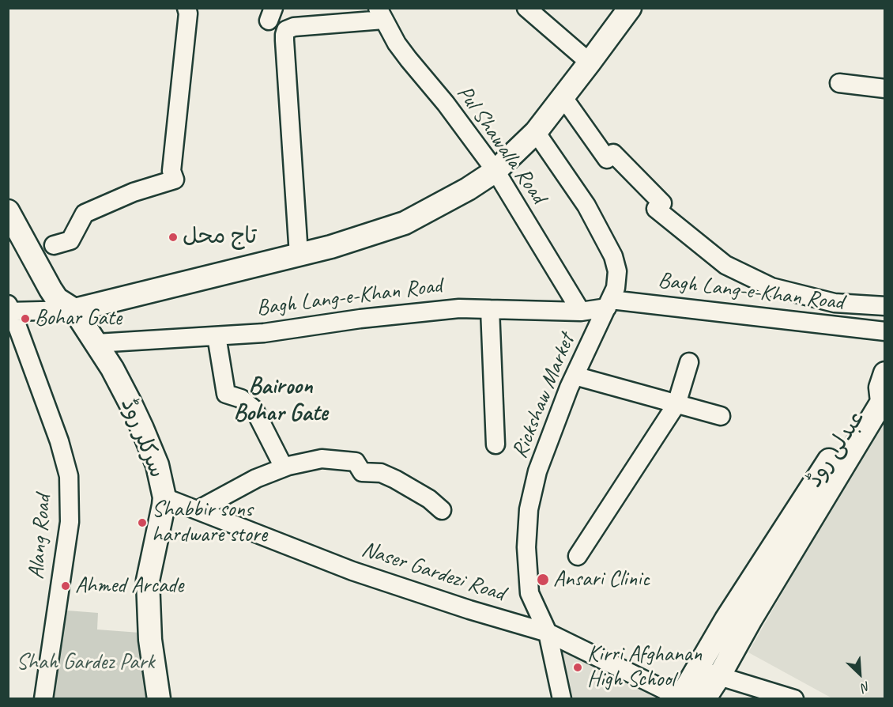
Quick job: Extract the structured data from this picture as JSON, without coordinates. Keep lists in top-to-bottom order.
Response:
{
  "streets": {
    "main road": ["سرکلر روڈ", "عبدلی روڈ"],
    "street": [
      "Pul Shawalla Road",
      "Bagh Lang-e-Khan Road",
      "Rickshaw Market",
      "Alang Road",
      "Naser Gardezi Road"
    ]
  },
  "crossings": [
    ["Pul Shawalla Road", "Bagh Lang-e-Khan Road"],
    ["Bagh Lang-e-Khan Road", "Rickshaw Market"],
    ["Bagh Lang-e-Khan Road", "سرکلر روڈ"],
    ["Rickshaw Market", "Naser Gardezi Road"],
    ["سرکلر روڈ", "Naser Gardezi Road"],
    ["عبدلی روڈ", "Naser Gardezi Road"]
  ],
  "districts": ["Bairoon Bohar Gate"],
  "parks": ["Shah Gardez Park"],
  "places": [
    "تاج محل",
    "Bohar Gate",
    "Shabbir sons hardware store",
    "Ansari Clinic",
    "Ahmed Arcade",
    "Kirri Afghanan High School"
  ],
  "north": "bottom right"
}
